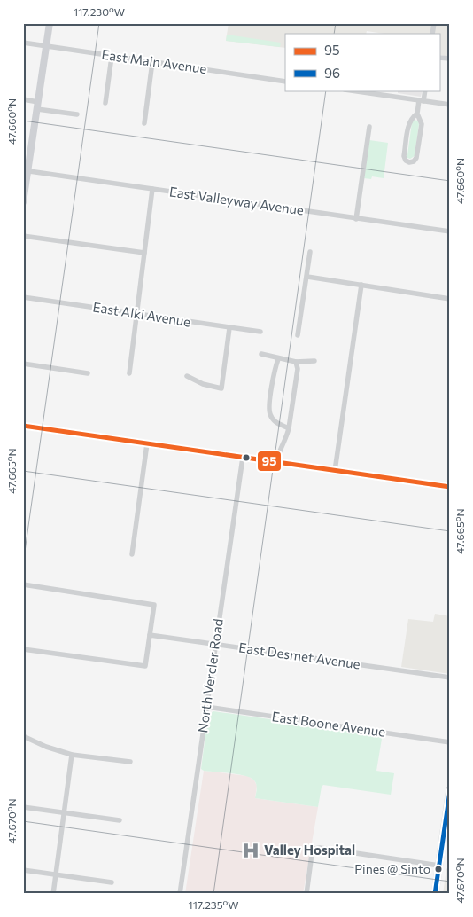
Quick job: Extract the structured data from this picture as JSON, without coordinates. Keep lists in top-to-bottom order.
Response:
{
  "streets": {
    "street": [
      "East Main Avenue",
      "East Valleyway Avenue",
      "East Alki Avenue",
      "East Desmet Avenue",
      "North Vercler Road",
      "East Boone Avenue"
    ]
  },
  "crossings": [
    ["East Desmet Avenue", "North Vercler Road"],
    ["North Vercler Road", "East Boone Avenue"]
  ],
  "places": {
    "hospital": ["Valley Hospital"],
    "other": ["Pines @ Sinto"]
  },
  "lines": ["transit line 95", "transit line 96"],
  "legend": ["95", "96"],
  "coordinates": [
    "117.230°W",
    "47.660°N",
    "47.665°N",
    "47.670°N",
    "117.235°W"
  ]
}
